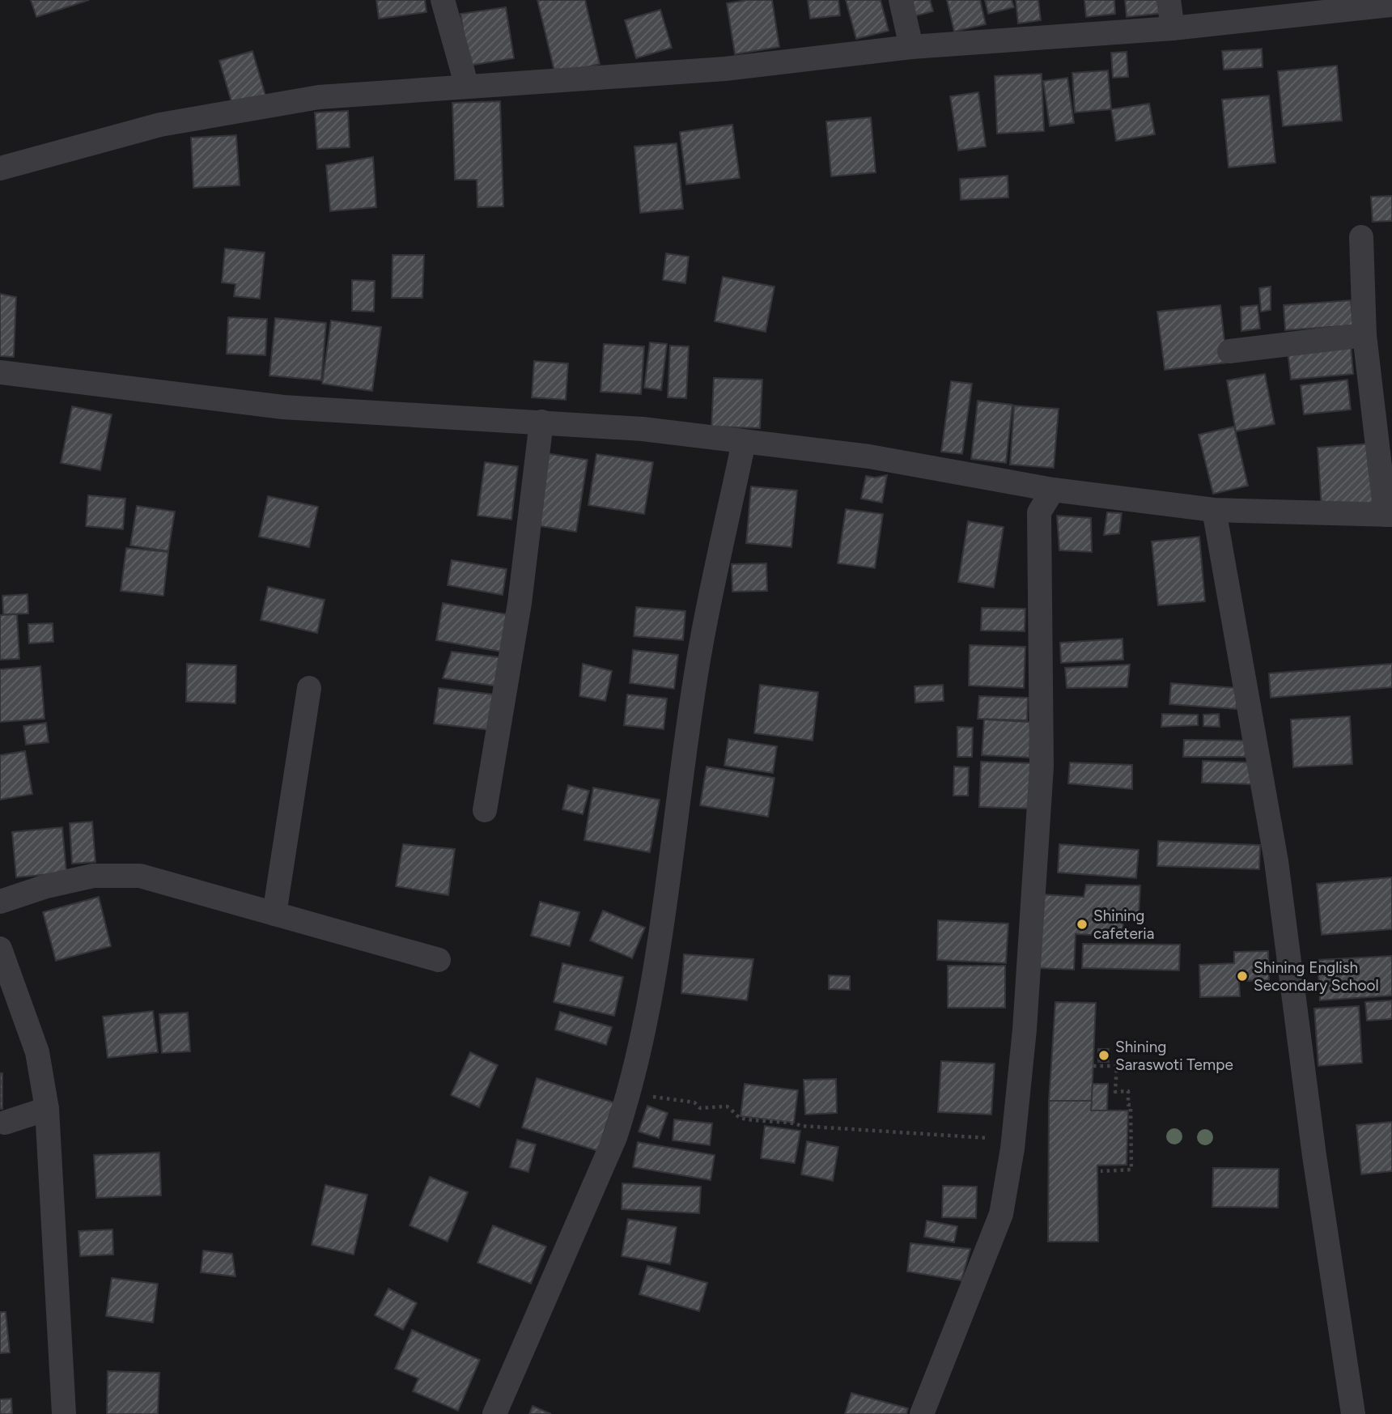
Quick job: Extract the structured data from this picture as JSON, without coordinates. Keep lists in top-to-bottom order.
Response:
{
  "places": ["Shining cafeteria", "Shining English Secondary School", "Shining Saraswoti Tempe"]
}
